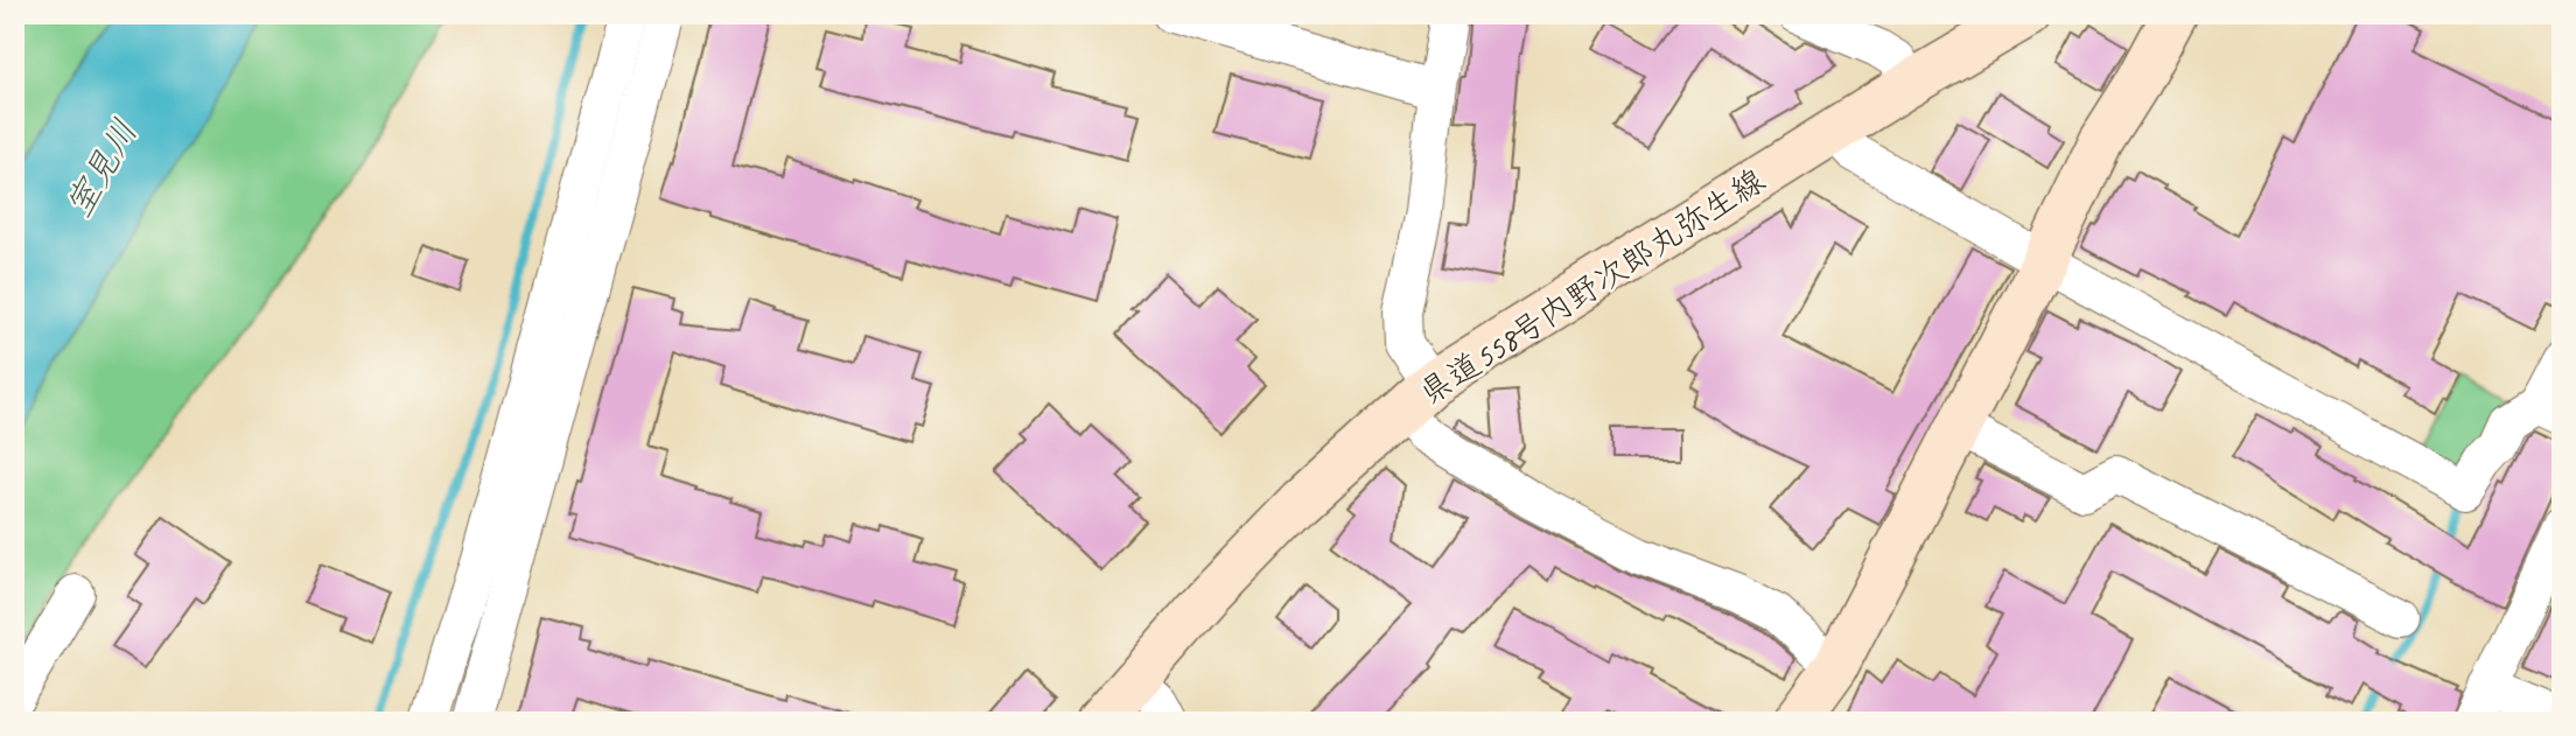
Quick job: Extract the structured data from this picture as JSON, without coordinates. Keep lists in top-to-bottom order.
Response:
{
  "streets": {
    "main road": ["県道558号内野次郎丸弥生線"]
  },
  "water": ["室見川"]
}
